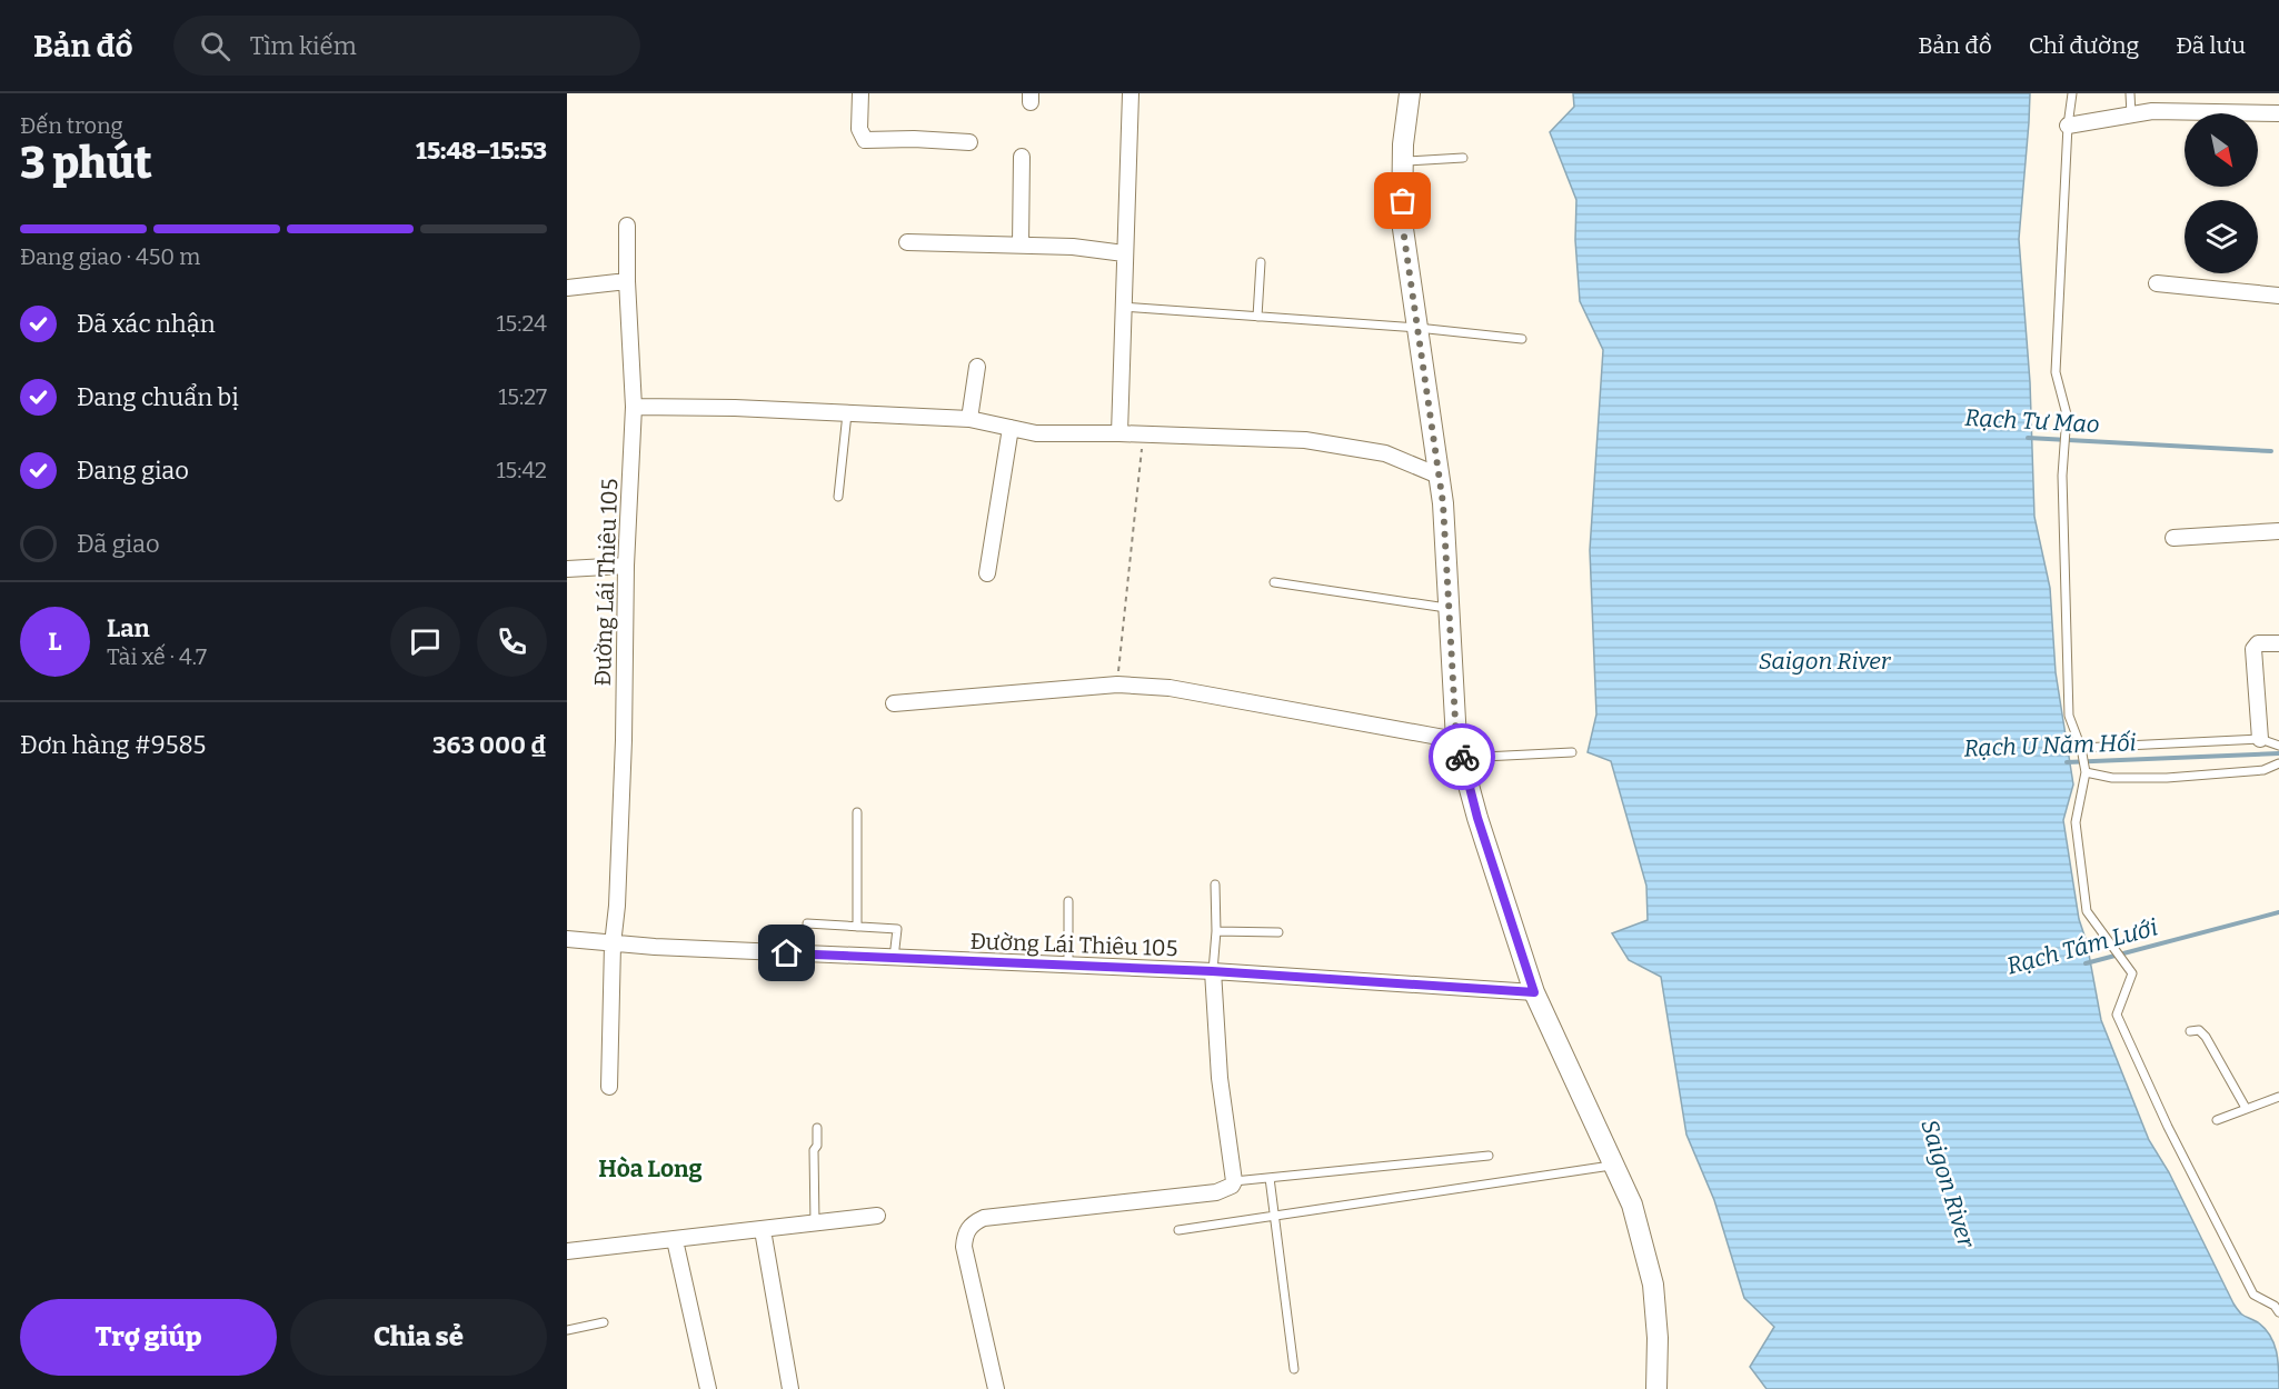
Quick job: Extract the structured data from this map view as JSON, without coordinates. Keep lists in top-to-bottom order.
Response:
{
  "streets": {
    "street": ["Đường Lái Thiêu 105"]
  },
  "districts": ["Hòa Long"],
  "water": [
    "Rạch Tư Mao",
    "Saigon River",
    "Rạch U Năm Hối",
    "Rạch Tám Lưới"
  ],
  "north": "bottom right",
  "page": {
    "header": "Bản đồ",
    "search": "Tìm kiếm",
    "nav": ["Bản đồ", "Chỉ đường", "Đã lưu"],
    "heading": ["3 phút", "Đến trong", "15:48–15:53"],
    "panel": [
      "Lan",
      "Tài xế · 4.7",
      "Đơn hàng #9585",
      "363 000 ₫"
    ],
    "bar": "Đang giao · 450 m",
    "list": [
      ["Đã xác nhận", "15:24"],
      ["Đang chuẩn bị", "15:27"],
      ["Đang giao", "15:42"],
      "Đã giao"
    ],
    "round": "L",
    "buttons": ["Trợ giúp", "Chia sẻ"]
  }
}
